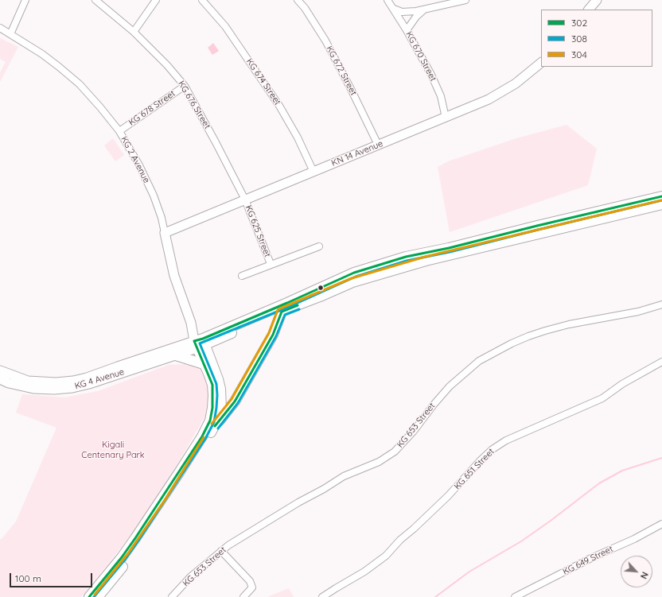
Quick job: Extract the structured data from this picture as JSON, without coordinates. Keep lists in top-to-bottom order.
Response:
{
  "streets": {
    "main road": ["KN 14 Avenue", "KG 2 Avenue", "KG 4 Avenue"],
    "street": [
      "KG 670 Street",
      "KG 672 Street",
      "KG 674 Street",
      "KG 676 Street",
      "KG 678 Street",
      "KG 625 Street",
      "KG 653 Street",
      "KG 651 Street",
      "KG 649 Street"
    ]
  },
  "crossings": [
    ["KG 670 Street", "KN 14 Avenue"],
    ["KG 672 Street", "KN 14 Avenue"],
    ["KG 674 Street", "KN 14 Avenue"],
    ["KG 676 Street", "KG 678 Street"],
    ["KG 676 Street", "KN 14 Avenue"],
    ["KG 676 Street", "KG 625 Street"],
    ["KG 678 Street", "KG 2 Avenue"],
    ["KN 14 Avenue", "KG 2 Avenue"],
    ["KN 14 Avenue", "KG 625 Street"],
    ["KG 2 Avenue", "KG 4 Avenue"]
  ],
  "parks": ["Kigali Centenary Park"],
  "lines": ["transit line 302", "transit line 308", "transit line 304"],
  "legend": ["302", "308", "304"],
  "scale_bar": "100 m",
  "north": "bottom right"
}
